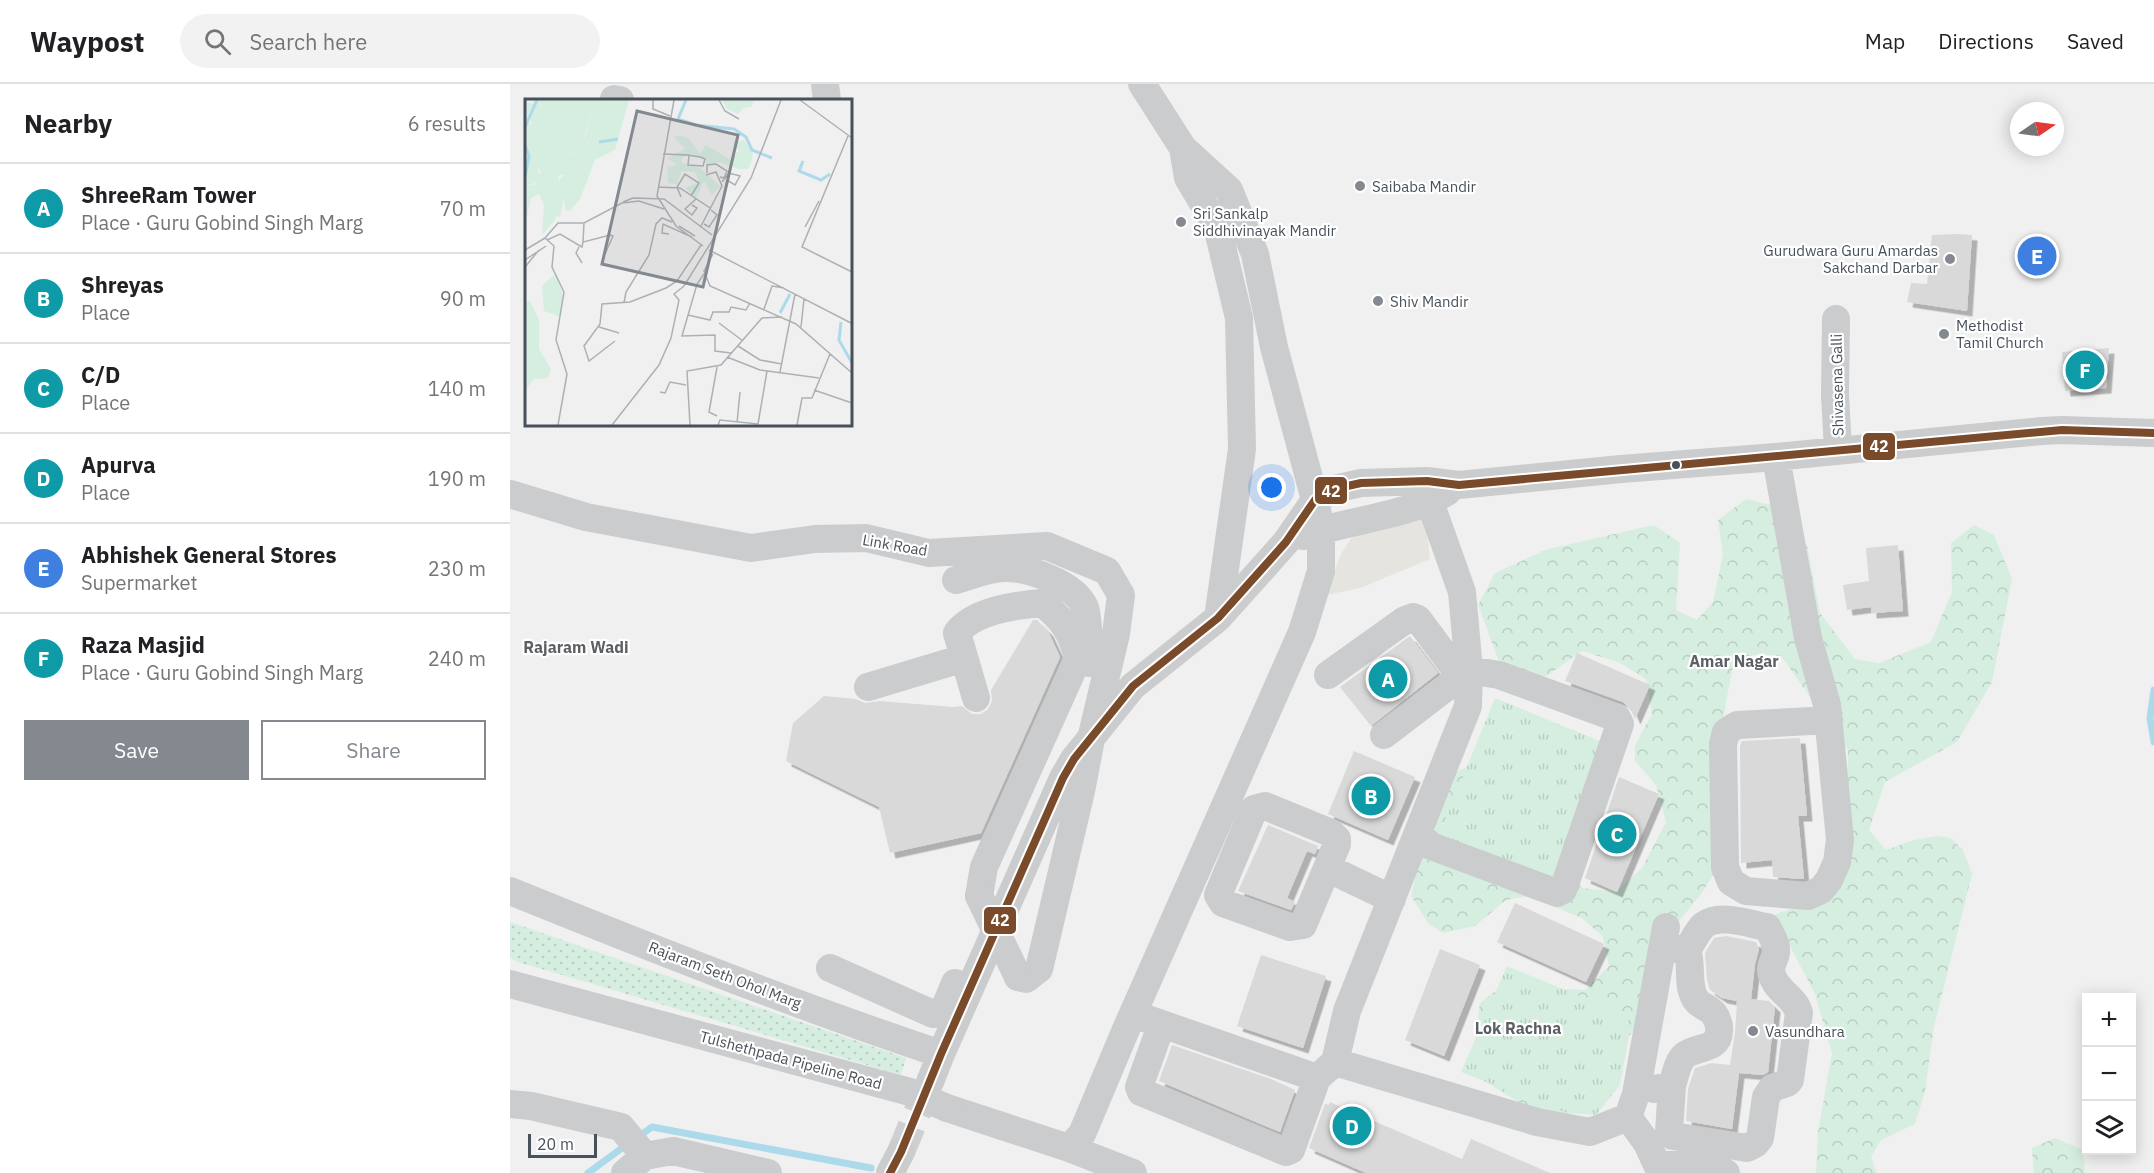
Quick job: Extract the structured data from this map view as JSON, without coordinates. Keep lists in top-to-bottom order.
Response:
{
  "streets": {
    "street": [
      "Shivasena Galli",
      "Link Road",
      "Rajaram Seth Ohol Marg",
      "Tulshethpada Pipeline Road"
    ]
  },
  "districts": ["Rajaram Wadi", "Amar Nagar", "Lok Rachna"],
  "places": [
    "Saibaba Mandir",
    "Sri Sankalp Siddhivinayak Mandir",
    "Gurudwara Guru Amardas Sakchand Darbar",
    "Shiv Mandir",
    "Methodist Tamil Church",
    "Vasundhara"
  ],
  "lines": ["transit line 42"],
  "scale_bar": "20 m",
  "north": "right",
  "page": {
    "header": "Waypost",
    "search": "Search here",
    "nav": ["Map", "Directions", "Saved"],
    "heading": ["Nearby", "6 results"],
    "list": [
      {
        "mark": "A",
        "name": "ShreeRam Tower",
        "note": "Place · Guru Gobind Singh Marg",
        "value": "70 m"
      },
      {
        "mark": "B",
        "name": "Shreyas",
        "note": "Place",
        "value": "90 m"
      },
      {
        "mark": "C",
        "name": "C/D",
        "note": "Place",
        "value": "140 m"
      },
      {
        "mark": "D",
        "name": "Apurva",
        "note": "Place",
        "value": "190 m"
      },
      {
        "mark": "E",
        "name": "Abhishek General Stores",
        "note": "Supermarket",
        "value": "230 m"
      },
      {
        "mark": "F",
        "name": "Raza Masjid",
        "note": "Place · Guru Gobind Singh Marg",
        "value": "240 m"
      }
    ],
    "pins": [
      "E",
      "F",
      "A",
      "B",
      "C",
      "D"
    ],
    "buttons": ["Save", "Share"],
    "map_buttons": ["+", "−"],
    "scale": "20 m"
  }
}
